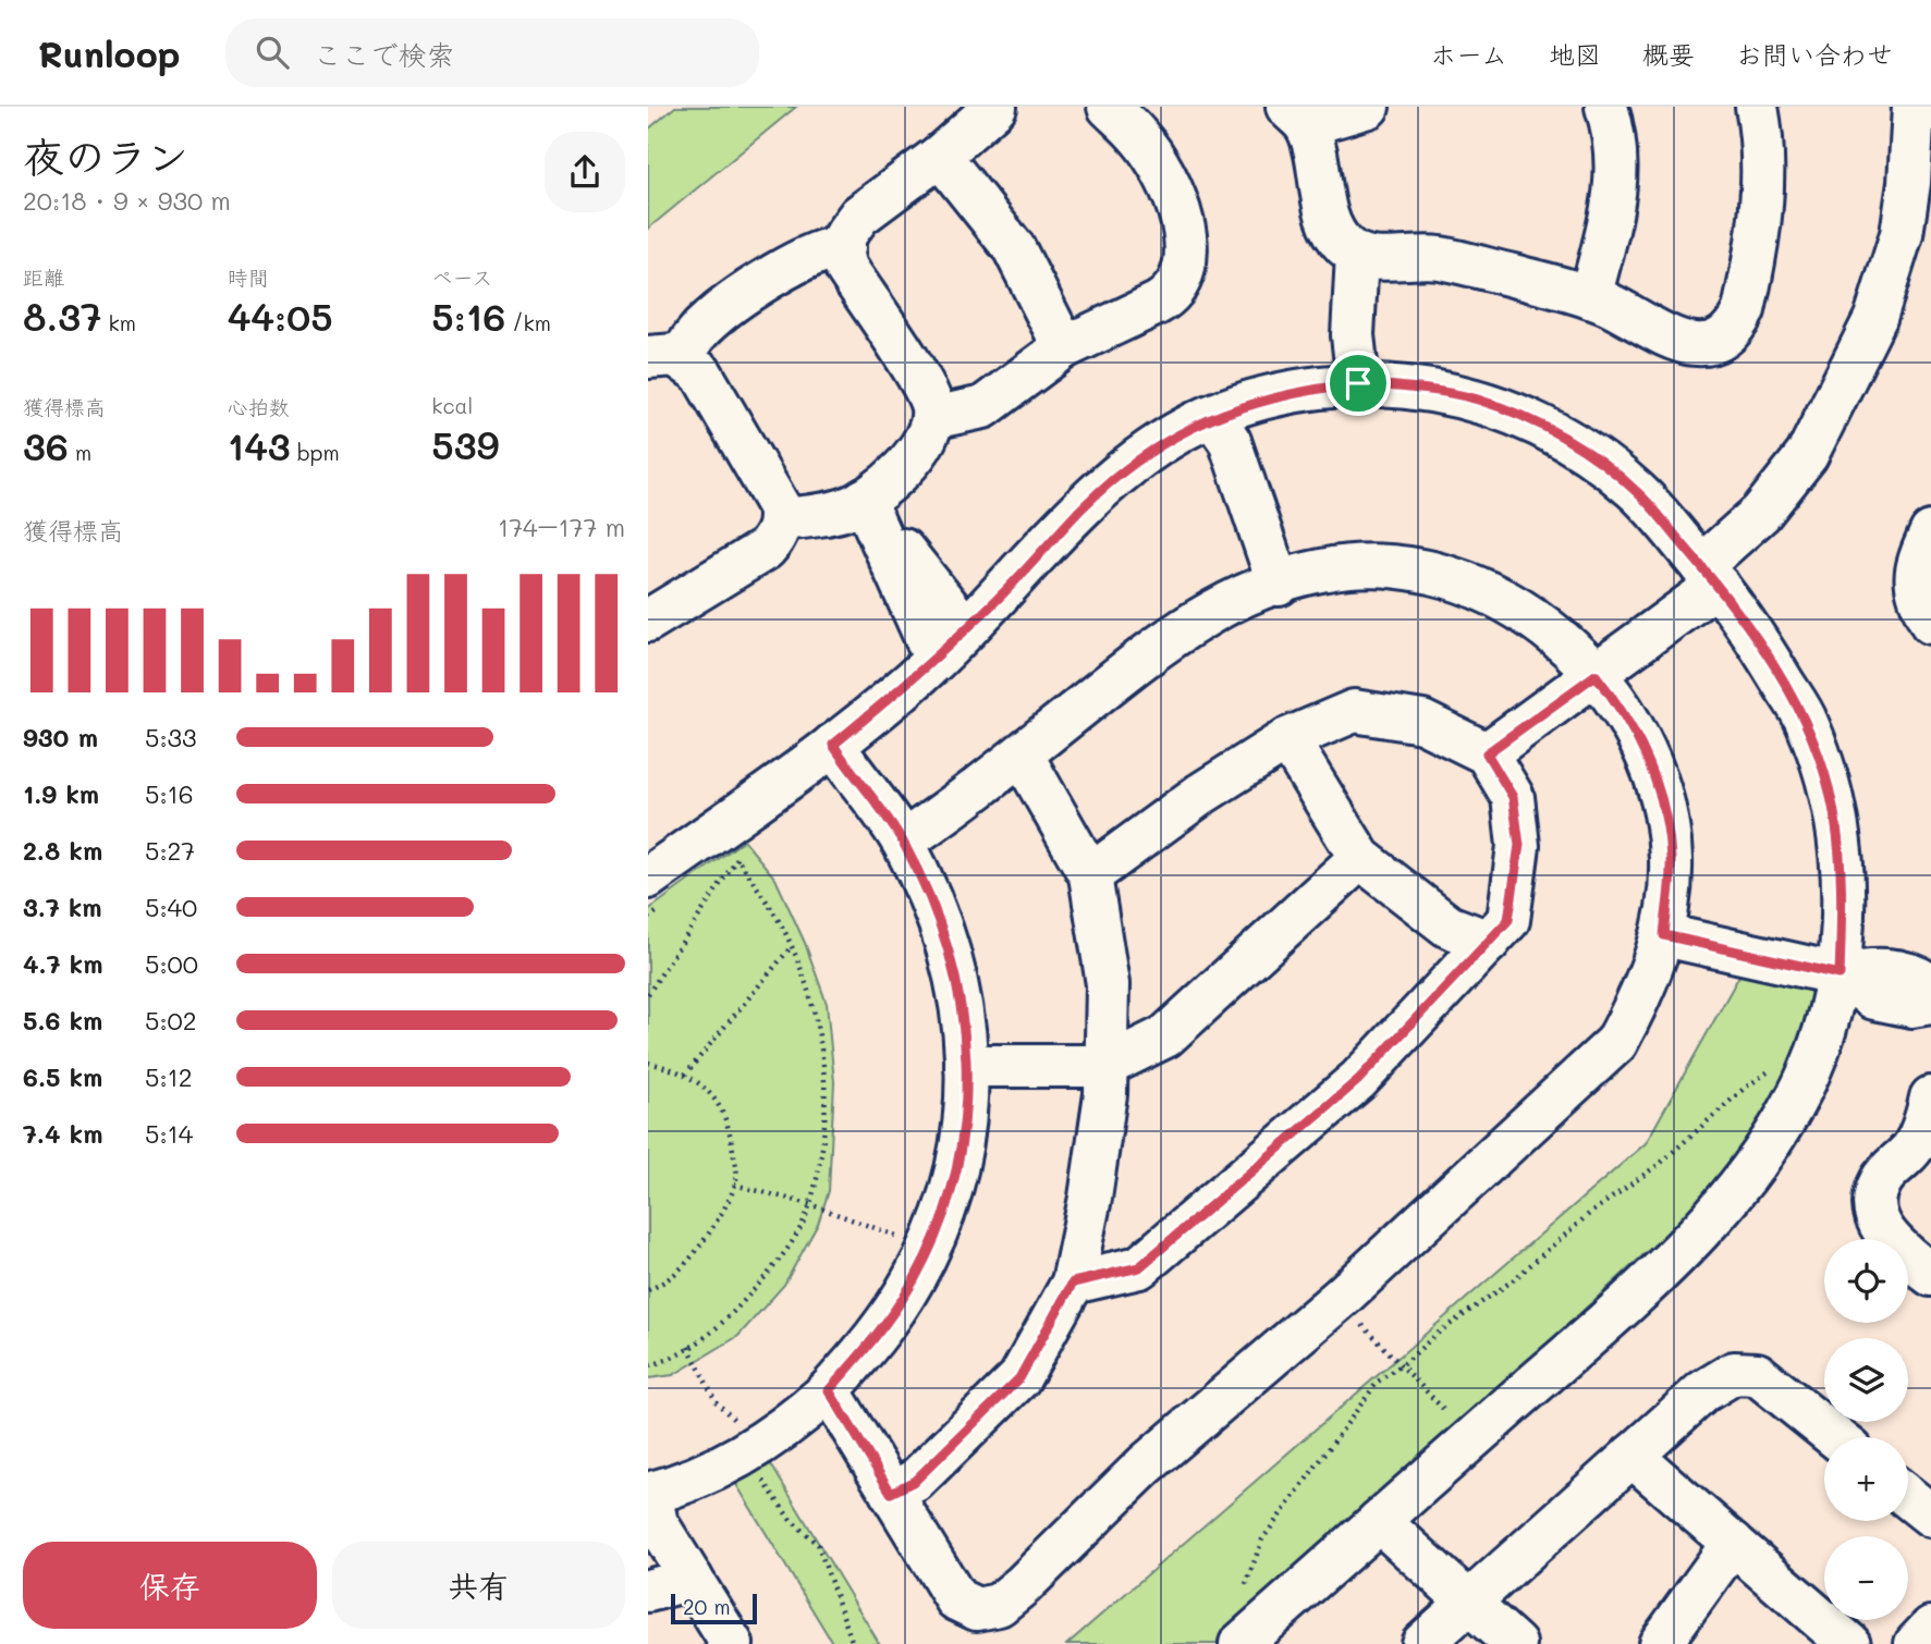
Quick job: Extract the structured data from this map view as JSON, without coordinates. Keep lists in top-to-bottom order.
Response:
{
  "scale_bar": "20 m",
  "page": {
    "header": "Runloop",
    "search": "ここで検索",
    "nav": [
      "ホーム",
      "地図",
      "概要",
      "お問い合わせ"
    ],
    "heading": ["夜のラン", "20:18 · 9 × 930 m"],
    "stats": [
      ["距離", "8.37 km"],
      ["時間", "44:05"],
      ["ペース", "5:16 /km"],
      ["獲得標高", "36 m"],
      ["心拍数", "143 bpm"],
      ["kcal", "539"]
    ],
    "chart": ["獲得標高", "174–177 m"],
    "list": [
      {
        "name": "930 m",
        "note": "5:33"
      },
      {
        "name": "1.9 km",
        "note": "5:16"
      },
      {
        "name": "2.8 km",
        "note": "5:27"
      },
      {
        "name": "3.7 km",
        "note": "5:40"
      },
      {
        "name": "4.7 km",
        "note": "5:00"
      },
      {
        "name": "5.6 km",
        "note": "5:02"
      },
      {
        "name": "6.5 km",
        "note": "5:12"
      },
      {
        "name": "7.4 km",
        "note": "5:14"
      }
    ],
    "map_buttons": ["+", "−"],
    "buttons": ["保存", "共有"],
    "scale": "20 m"
  }
}
